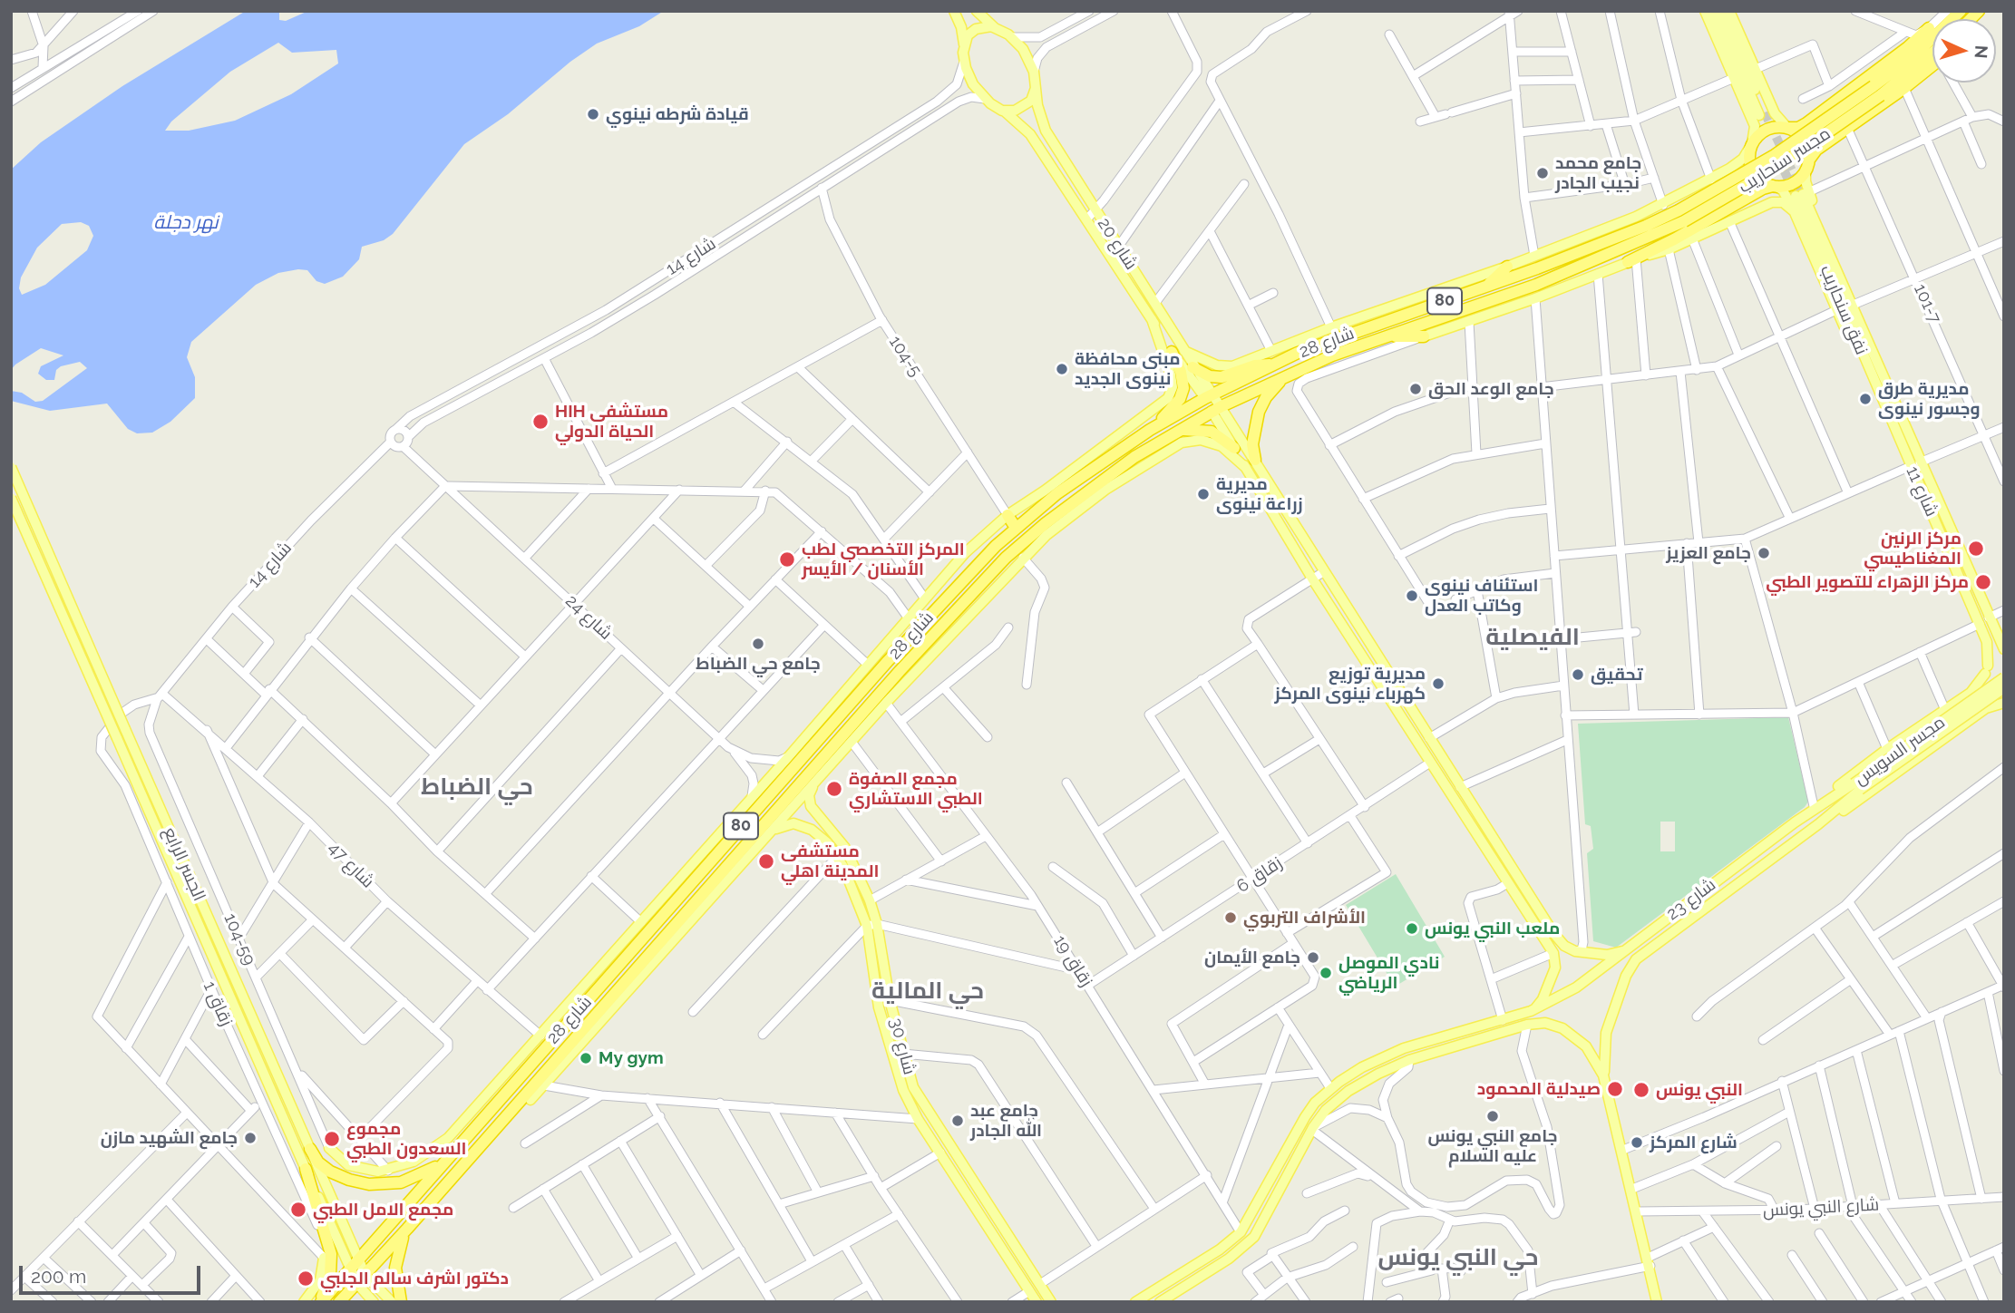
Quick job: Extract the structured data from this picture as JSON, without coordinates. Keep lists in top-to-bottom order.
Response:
{
  "streets": {
    "highway": ["مجسر سنحاريب", "80", "شارع 28"],
    "main road": [
      "شارع 20",
      "نفق سنحاريب",
      "شارع 11",
      "مجسر السويس",
      "الجسر الرابع",
      "شارع 23",
      "شارع 30"
    ],
    "street": [
      "شارع 14",
      "101-7",
      "104-5",
      "شارع 24",
      "شارع 47",
      "زقاق 6",
      "104-59",
      "زقاق 19",
      "زقاق 1",
      "شارع النبي يونس"
    ]
  },
  "crossings": [
    ["مجسر سنحاريب", "80"],
    ["مجسر سنحاريب", "شارع 28"],
    ["شارع 20", "شارع 14"],
    ["شارع 20", "شارع 28"],
    ["شارع 14", "104-5"],
    ["شارع 14", "شارع 24"],
    ["شارع 14", "شارع 47"],
    ["شارع 14", "104-59"],
    ["شارع 14", "زقاق 1"],
    ["نفق سنحاريب", "شارع 11"],
    ["شارع 28", "الجسر الرابع"],
    ["مجسر السويس", "شارع 23"],
    ["شارع 47", "104-59"],
    ["شارع 47", "زقاق 1"],
    ["زقاق 6", "زقاق 19"],
    ["شارع 23", "زقاق 19"],
    ["104-59", "زقاق 1"]
  ],
  "districts": [
    "الفيصلية",
    "حي الضباط",
    "حي المالية",
    "حي النبي يونس"
  ],
  "water": ["نهر دجلة"],
  "places": [
    "قيادة شرطه نينوي",
    "جامع محمد نجيب الجادر",
    "مبنى محافظة نينوى الجديد",
    "جامع الوعد الحق",
    "مديرية طرق وجسور نينوى",
    "HIH مستشفى الحياة الدولي",
    "مديرية زراعة نينوى",
    "مركز الرنين المغناطيسي",
    "جامع العزيز",
    "المركز التخصصي لطب الأسنان / الأيسر",
    "مركز الزهراء للتصوير الطبي",
    "استئناف نينوى وكاتب العدل",
    "جامع حي الضباط",
    "تحقيق",
    "مديرية توزيع كهرباء نينوى المركز",
    "مجمع الصفوة الطبي الاستشاري",
    "مستشفى المدينة اهلي",
    "الأشراف التربوي",
    "ملعب النبي يونس",
    "جامع الأيمان",
    "نادي الموصل الرياضي",
    "My gym",
    "صيدلية المحمود",
    "النبي يونس",
    "جامع النبي يونس عليه السلام",
    "جامع عبد الله الجادر",
    "جامع الشهيد مازن",
    "مجموع السعدون الطبي",
    "شارع المركز",
    "مجمع الامل الطبي",
    "دكتور اشرف سالم الجلبي"
  ],
  "scale_bar": "200 m",
  "north": "right"
}
